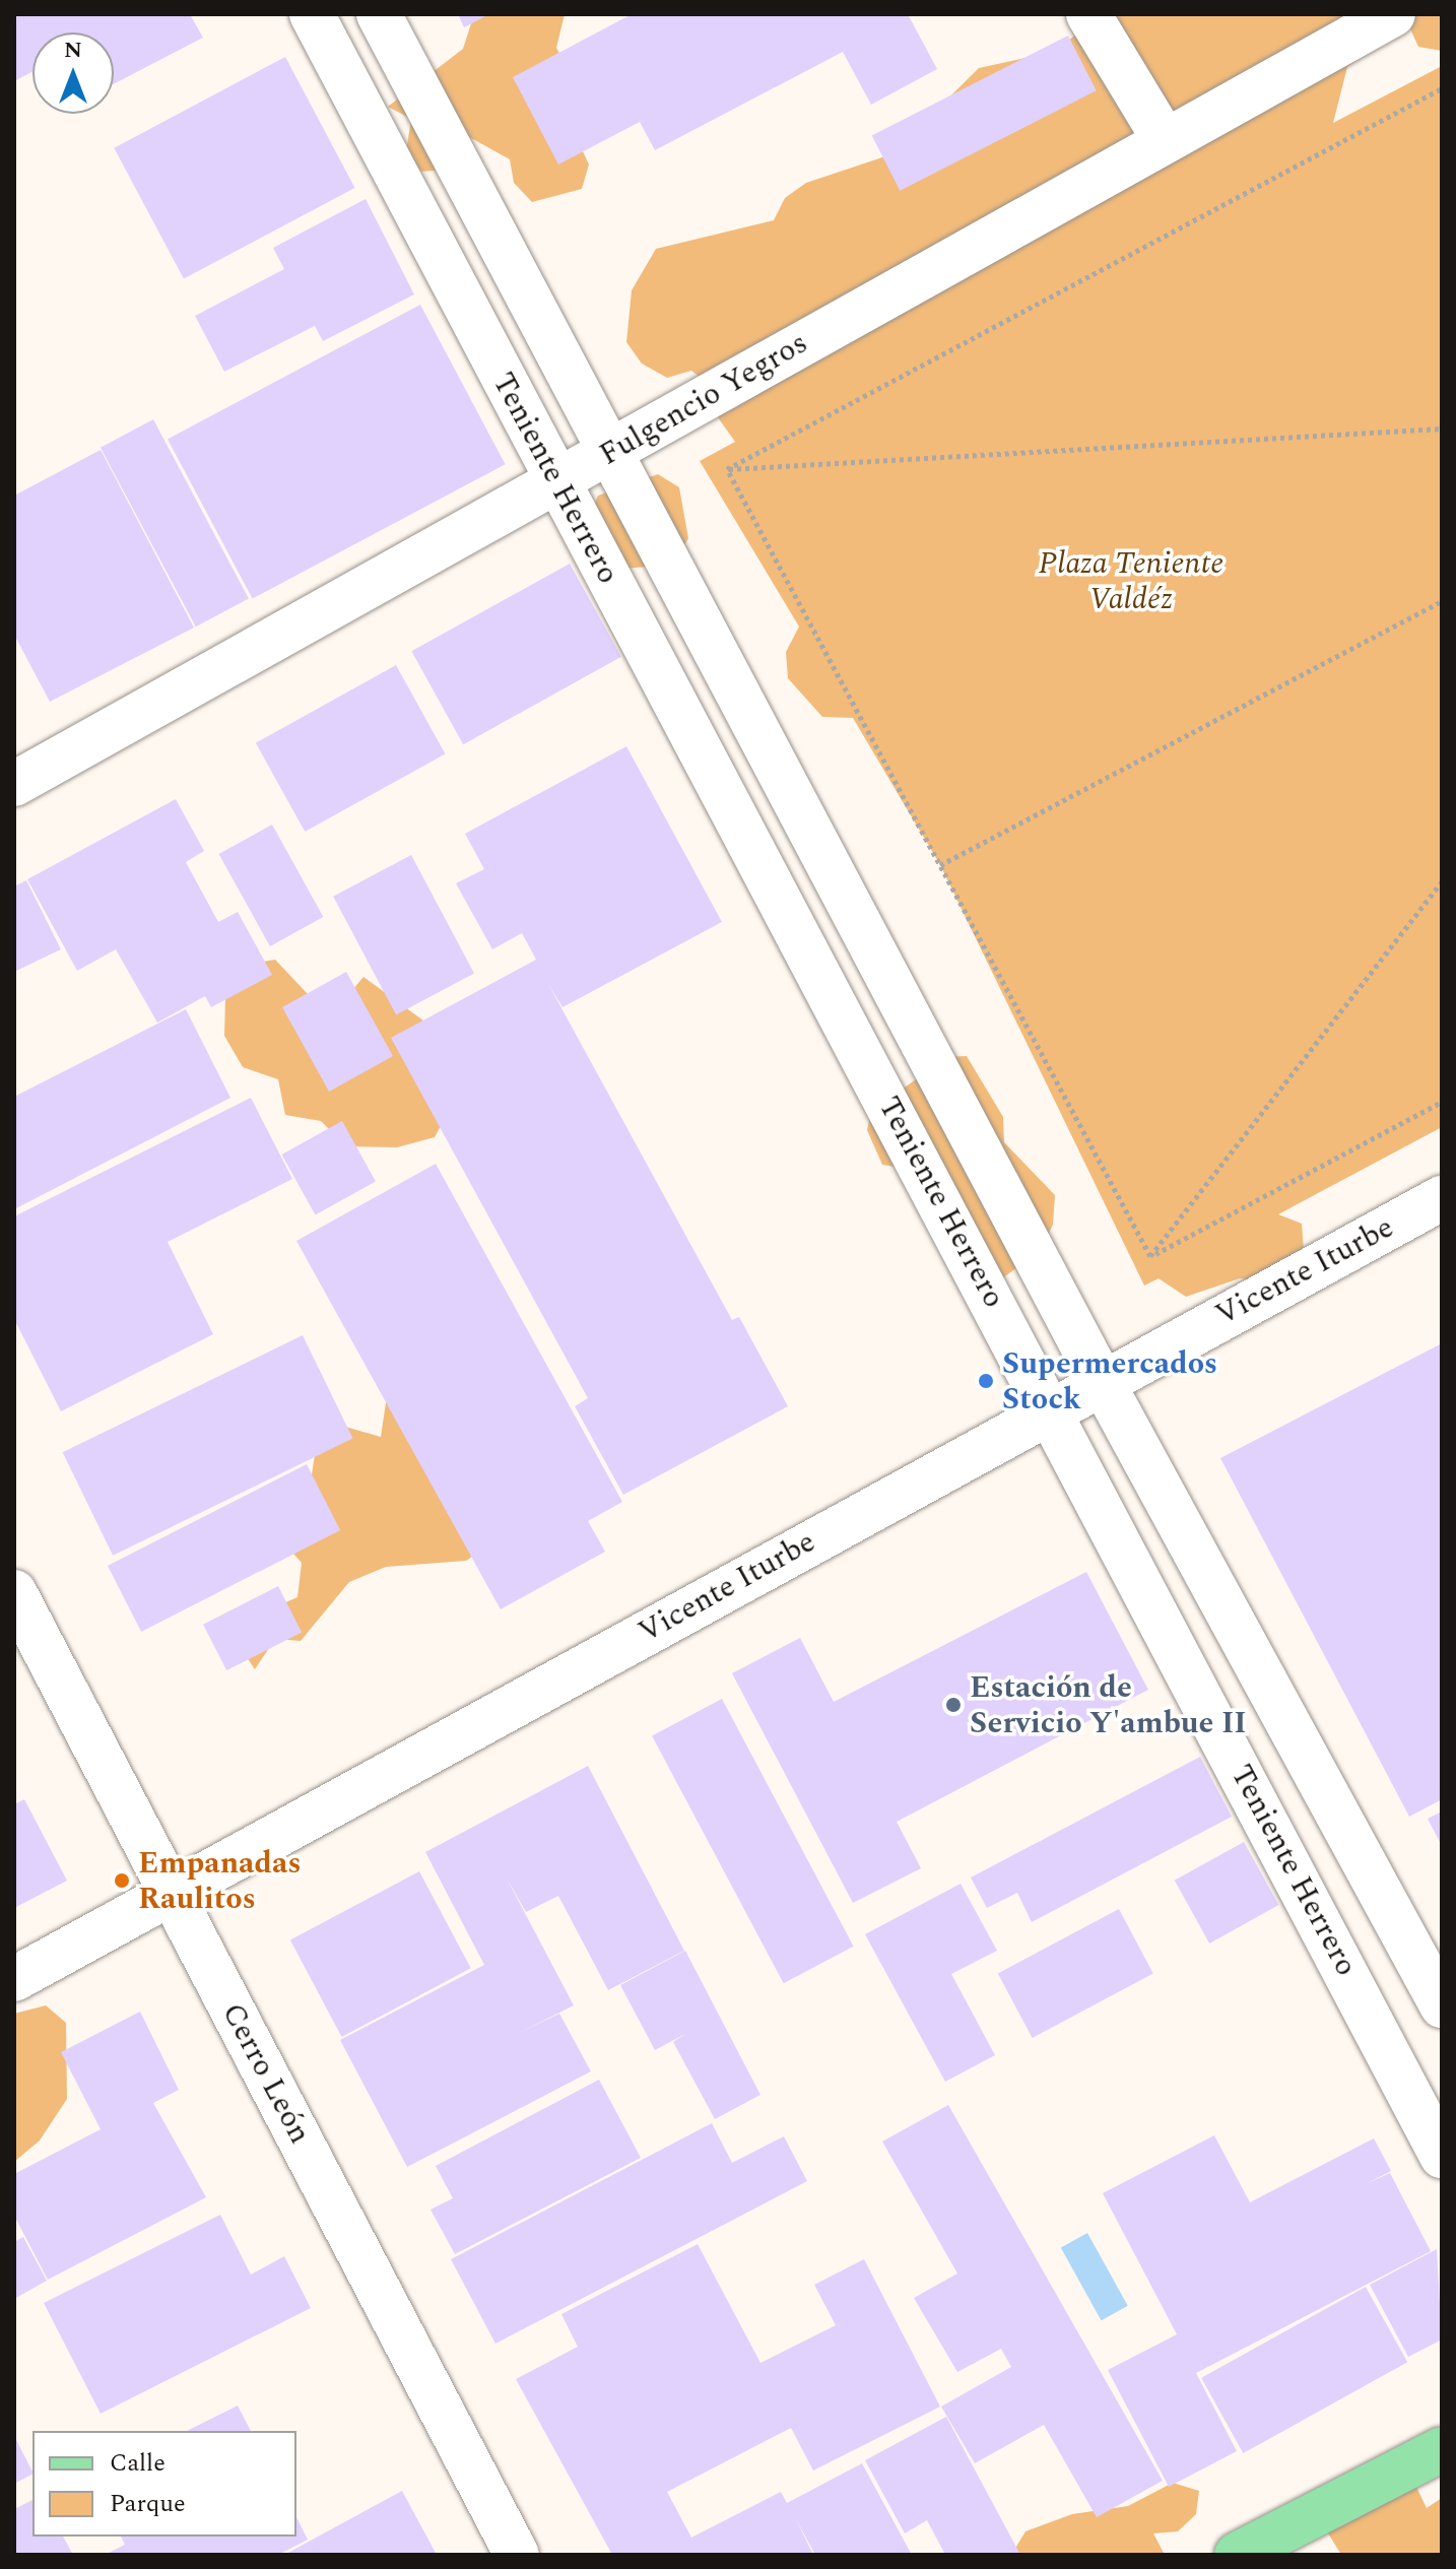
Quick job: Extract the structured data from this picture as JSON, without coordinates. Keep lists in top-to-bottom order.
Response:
{
  "streets": {
    "street": [
      "Fulgencio Yegros",
      "Teniente Herrero",
      "Vicente Iturbe",
      "Cerro León"
    ]
  },
  "crossings": [
    ["Fulgencio Yegros", "Teniente Herrero"],
    ["Teniente Herrero", "Vicente Iturbe"],
    ["Vicente Iturbe", "Cerro León"]
  ],
  "parks": ["Plaza Teniente Valdéz"],
  "places": ["Supermercados Stock", "Estación de Servicio Y'ambue II", "Empanadas Raulitos"],
  "legend": ["Calle", "Parque"],
  "north": "top"
}
